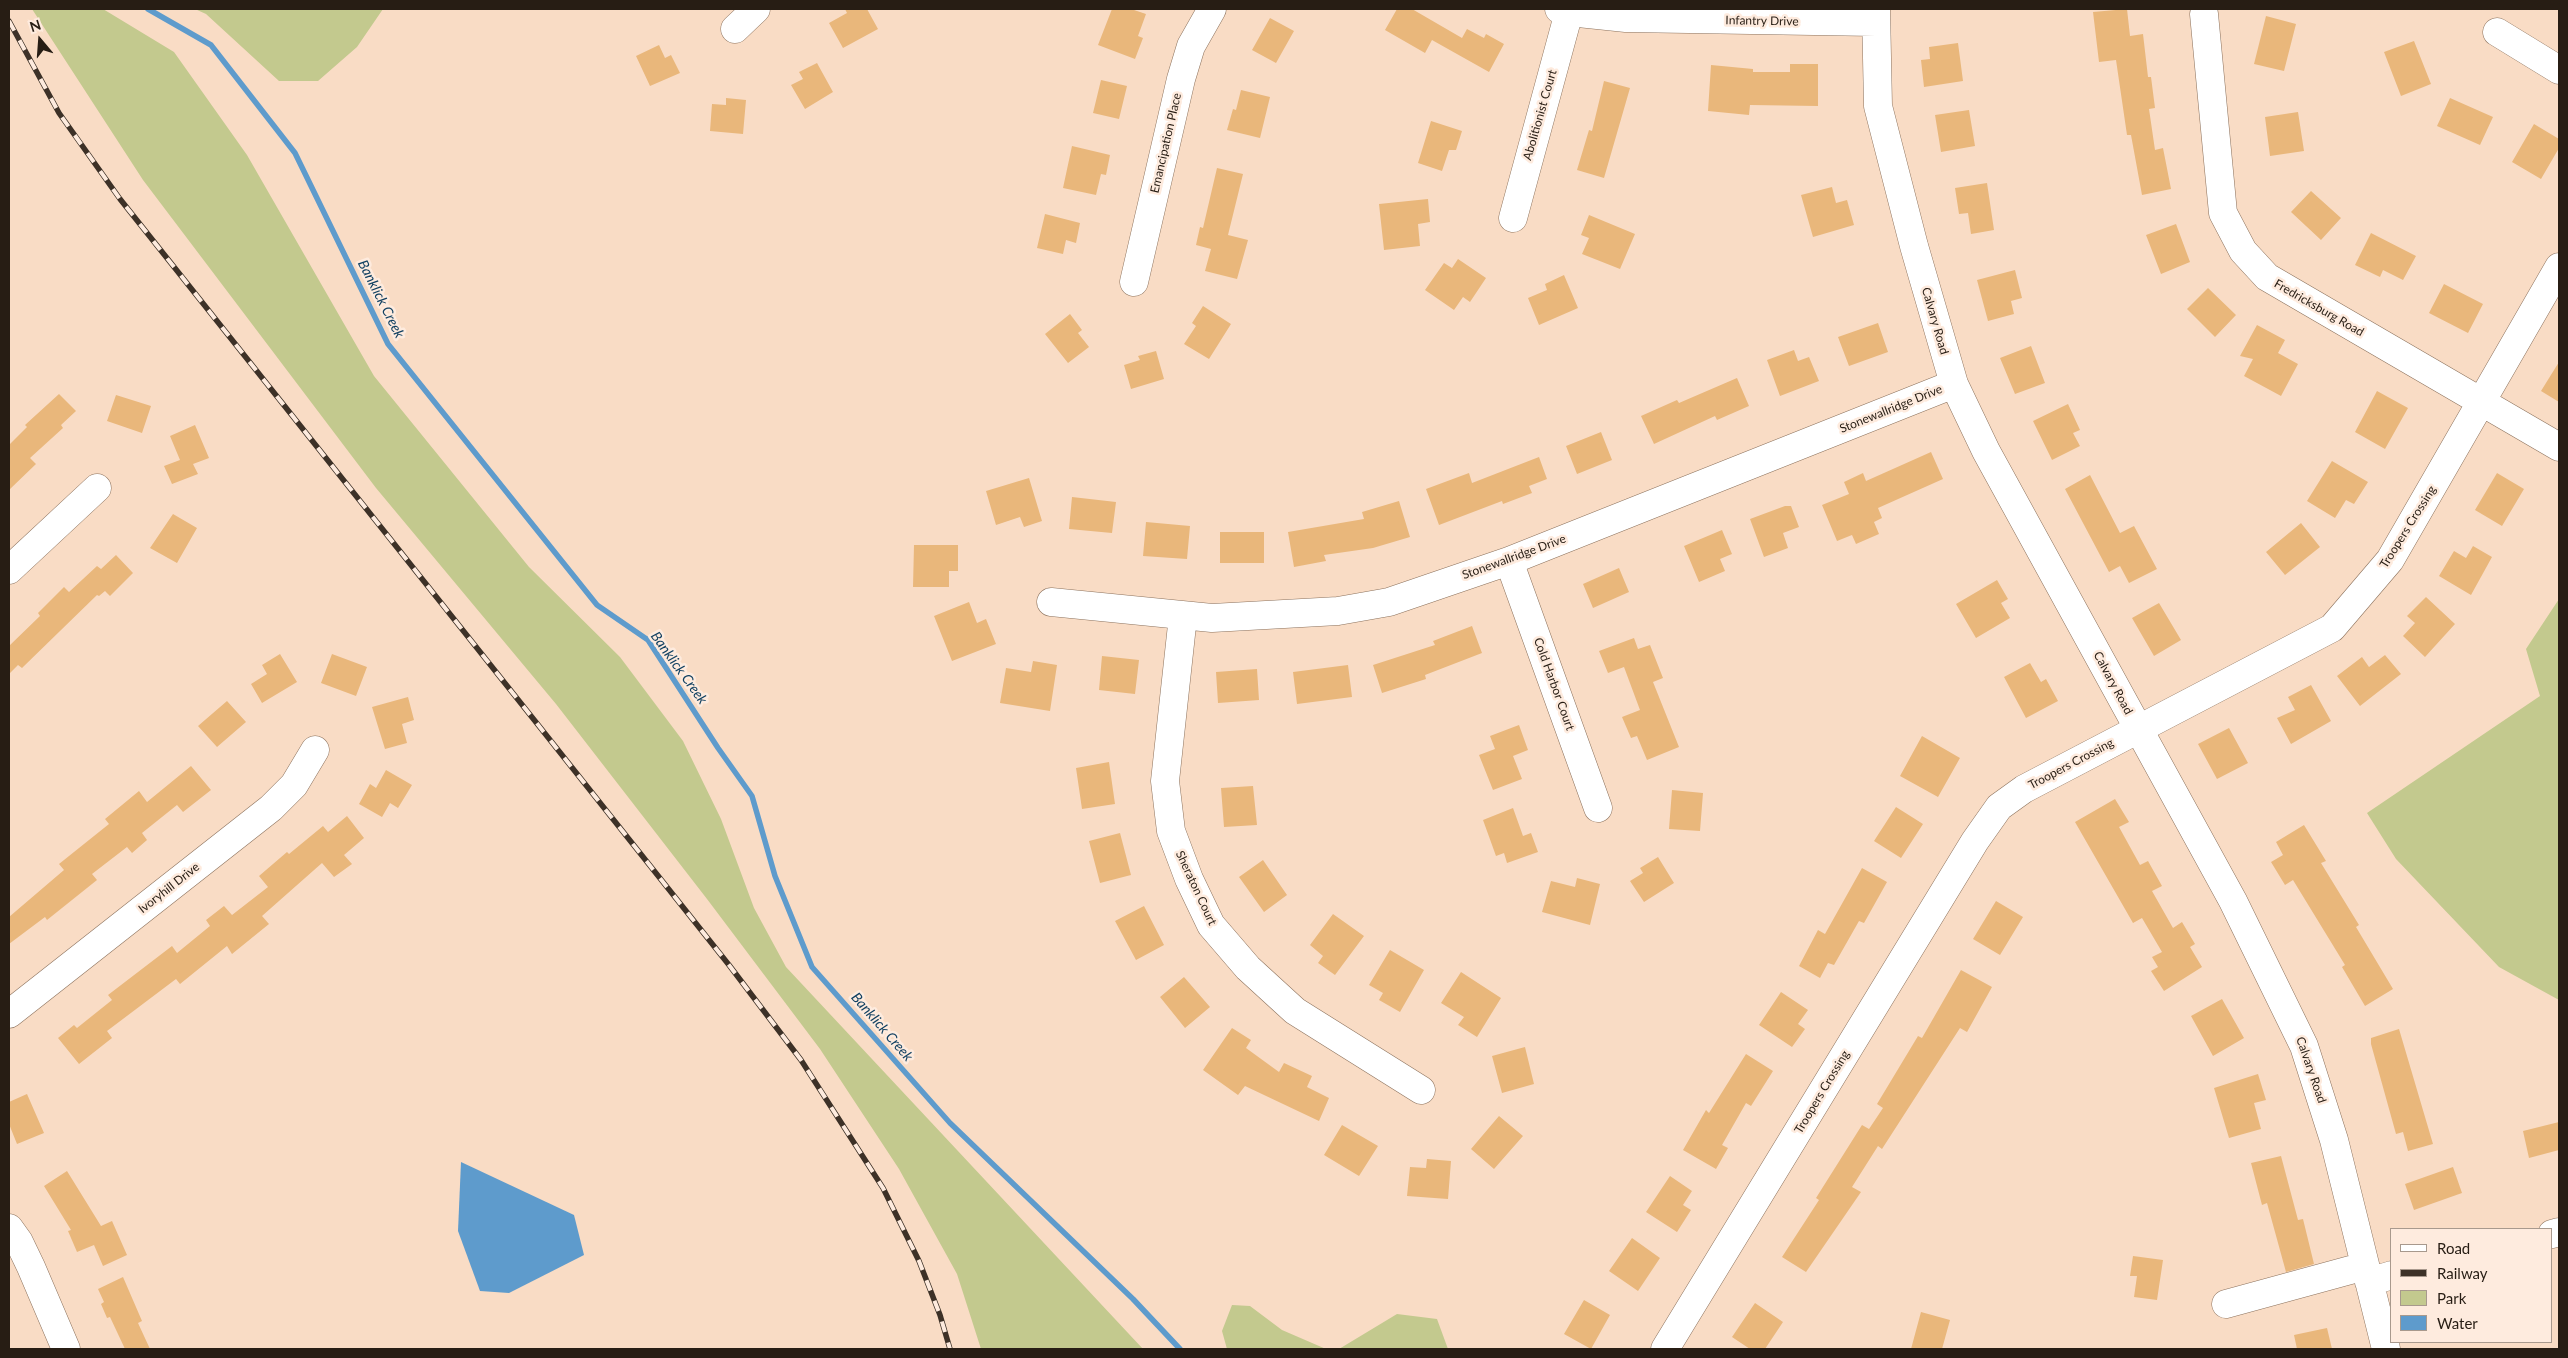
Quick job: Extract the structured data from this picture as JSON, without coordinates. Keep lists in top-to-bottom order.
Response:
{
  "streets": {
    "street": [
      "Infantry Drive",
      "Abolitionist Court",
      "Emancipation Place",
      "Fredricksburg Road",
      "Calvary Road",
      "Stonewallridge Drive",
      "Troopers Crossing",
      "Cold Harbor Court",
      "Ivoryhill Drive",
      "Sheraton Court"
    ]
  },
  "crossings": [
    ["Infantry Drive", "Abolitionist Court"],
    ["Infantry Drive", "Calvary Road"],
    ["Fredricksburg Road", "Troopers Crossing"],
    ["Calvary Road", "Stonewallridge Drive"],
    ["Calvary Road", "Troopers Crossing"],
    ["Stonewallridge Drive", "Cold Harbor Court"],
    ["Stonewallridge Drive", "Sheraton Court"]
  ],
  "water": ["Banklick Creek"],
  "legend": [
    "Road",
    "Railway",
    "Park",
    "Water"
  ],
  "north": "top"
}
